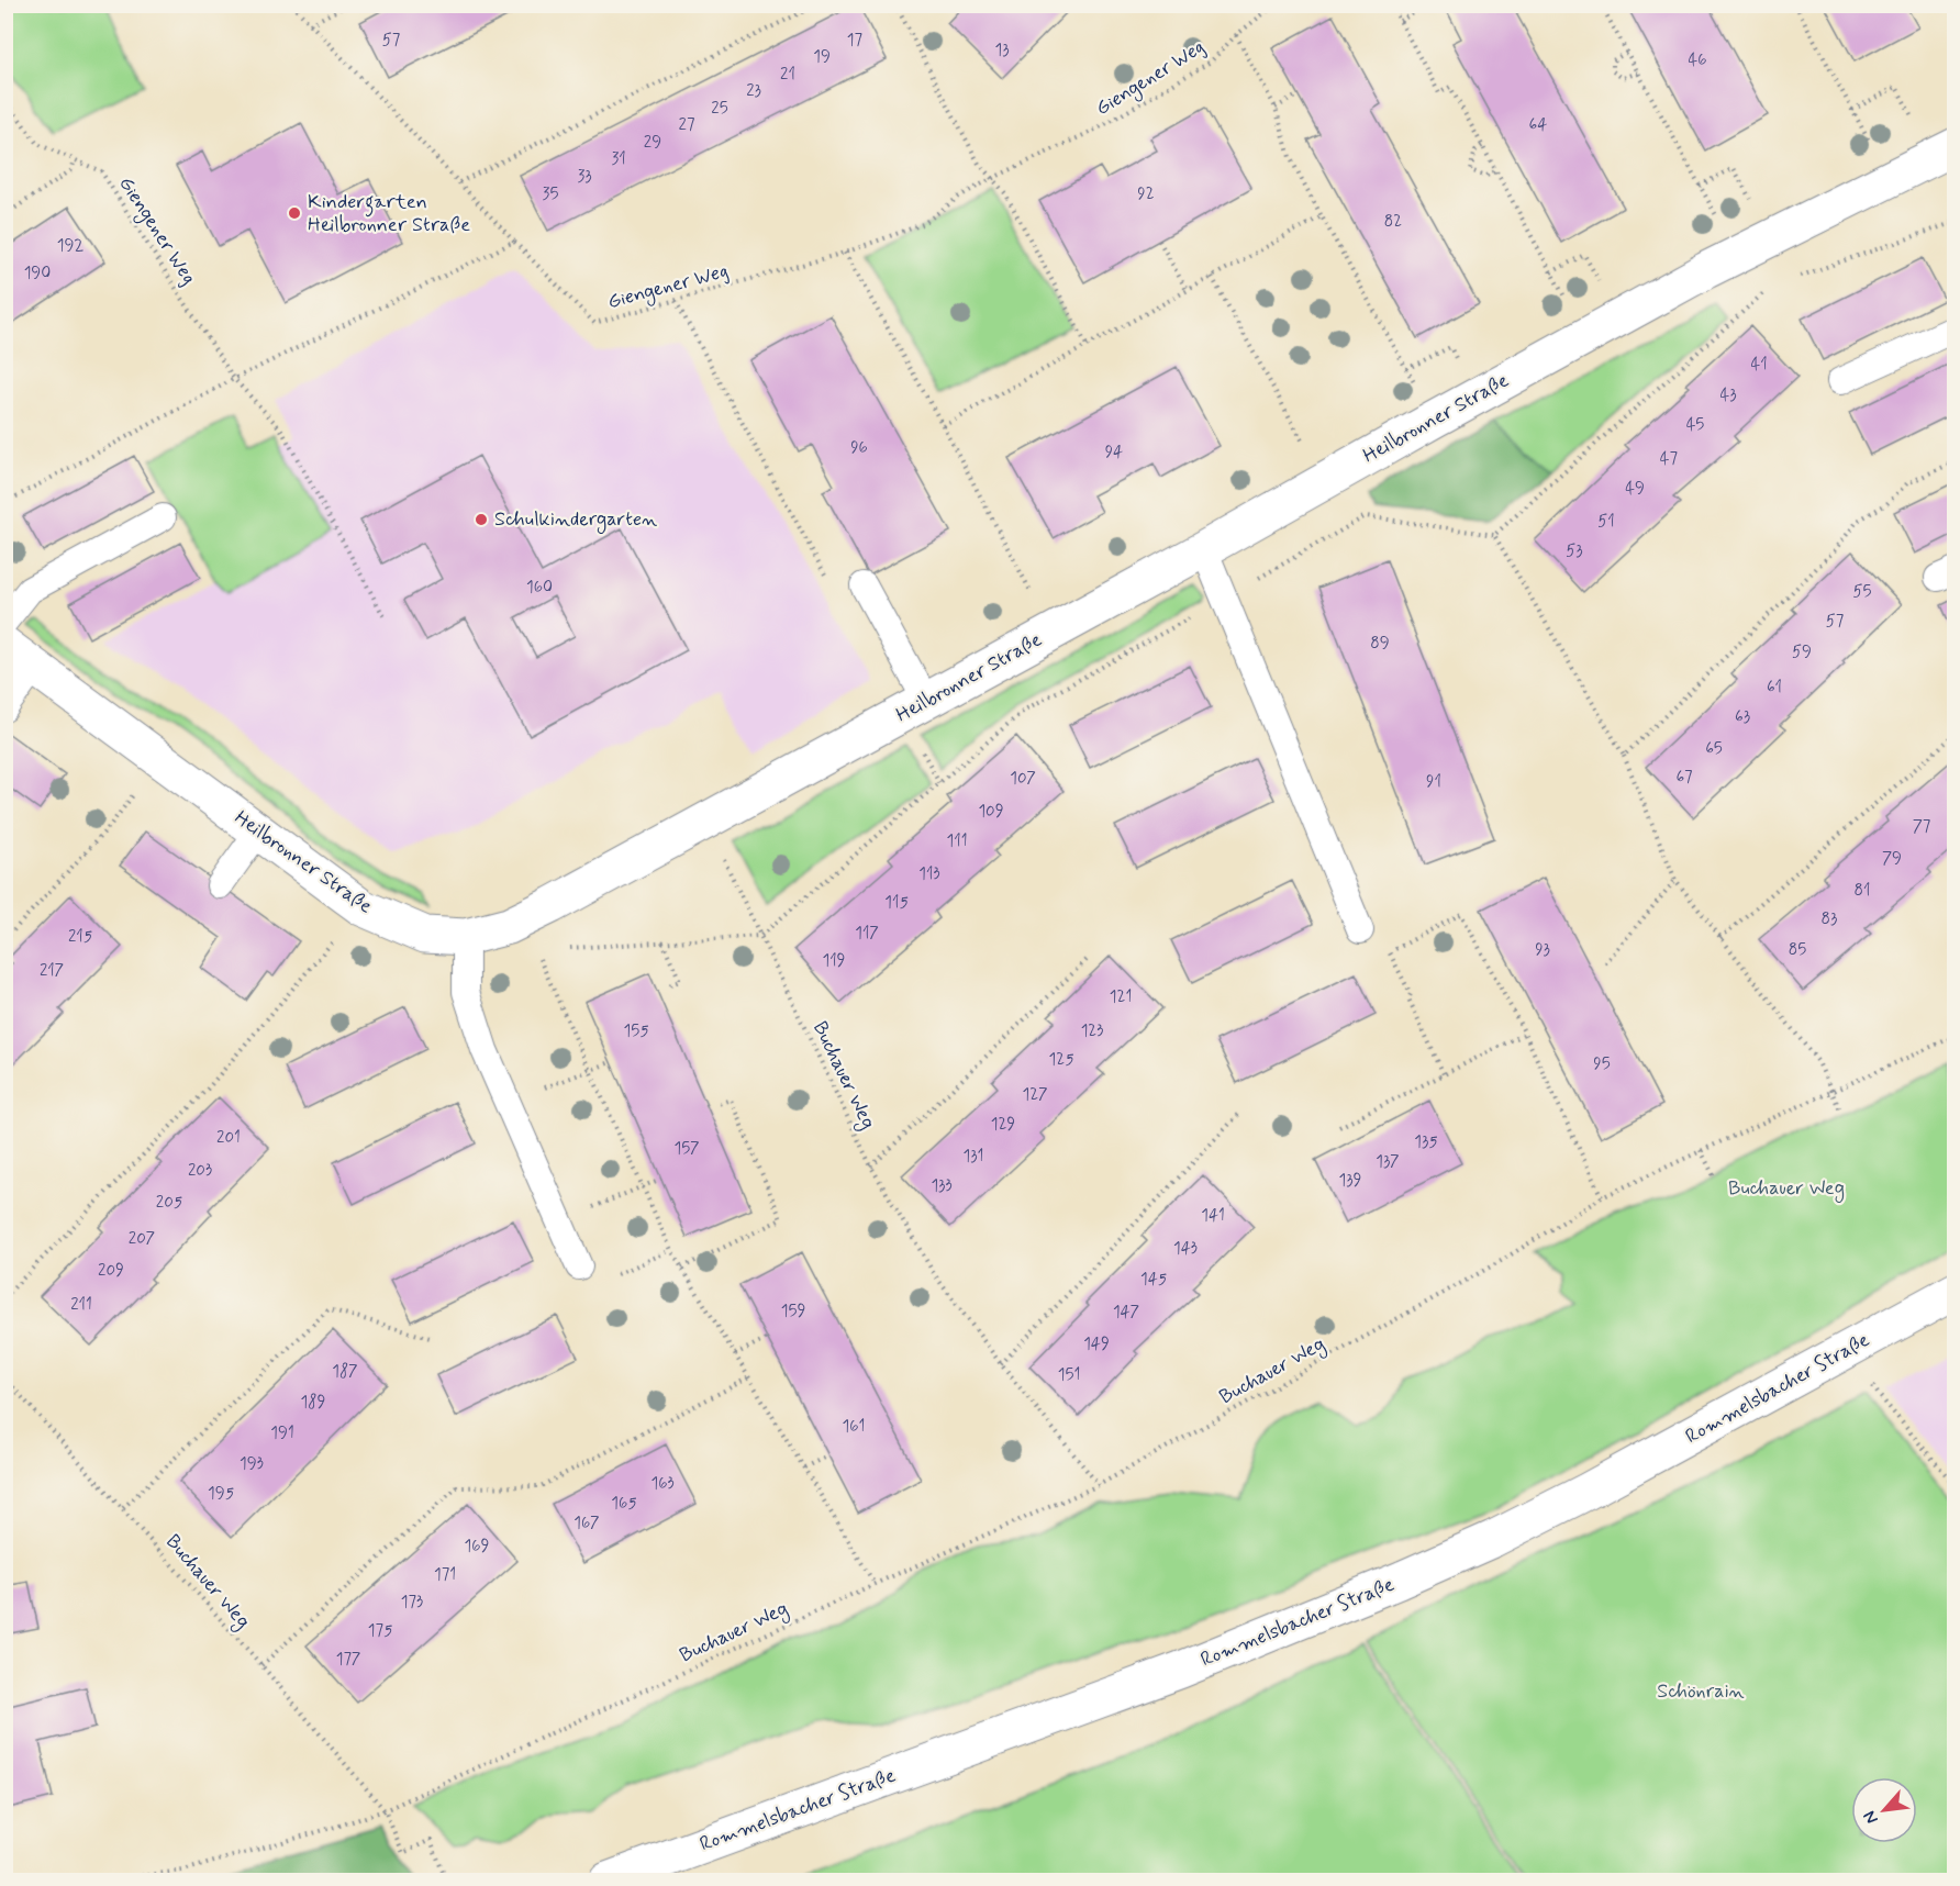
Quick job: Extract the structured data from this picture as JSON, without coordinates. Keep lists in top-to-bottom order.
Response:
{
  "streets": {
    "street": ["Heilbronner Straße", "Rommelsbacher Straße"],
    "path": ["Giengener Weg", "Buchauer Weg"]
  },
  "crossings": [
    ["Heilbronner Straße", "Buchauer Weg"]
  ],
  "parks": ["Buchauer Weg", "Schönrain"],
  "places": ["Kindergarten Heilbronner Straße", "Schulkindergarten"],
  "house_numbers": [
    "57",
    "17",
    "13",
    "19",
    "46",
    "21",
    "23",
    "25",
    "27",
    "64",
    "29",
    "31",
    "33",
    "35",
    "92",
    "82",
    "192",
    "190",
    "41",
    "43",
    "45",
    "96",
    "94",
    "47",
    "49",
    "51",
    "53",
    "160",
    "55",
    "57",
    "89",
    "59",
    "61",
    "63",
    "65",
    "67",
    "107",
    "91",
    "109",
    "77",
    "111",
    "79",
    "113",
    "81",
    "115",
    "83",
    "117",
    "215",
    "93",
    "85",
    "119",
    "217",
    "121",
    "155",
    "123",
    "125",
    "95",
    "127",
    "129",
    "201",
    "135",
    "157",
    "131",
    "137",
    "203",
    "139",
    "133",
    "205",
    "141",
    "207",
    "143",
    "209",
    "145",
    "211",
    "159",
    "147",
    "149",
    "187",
    "151",
    "189",
    "161",
    "191",
    "193",
    "163",
    "195",
    "165",
    "167",
    "169",
    "171",
    "173",
    "175",
    "177"
  ],
  "north": "bottom left"
}
